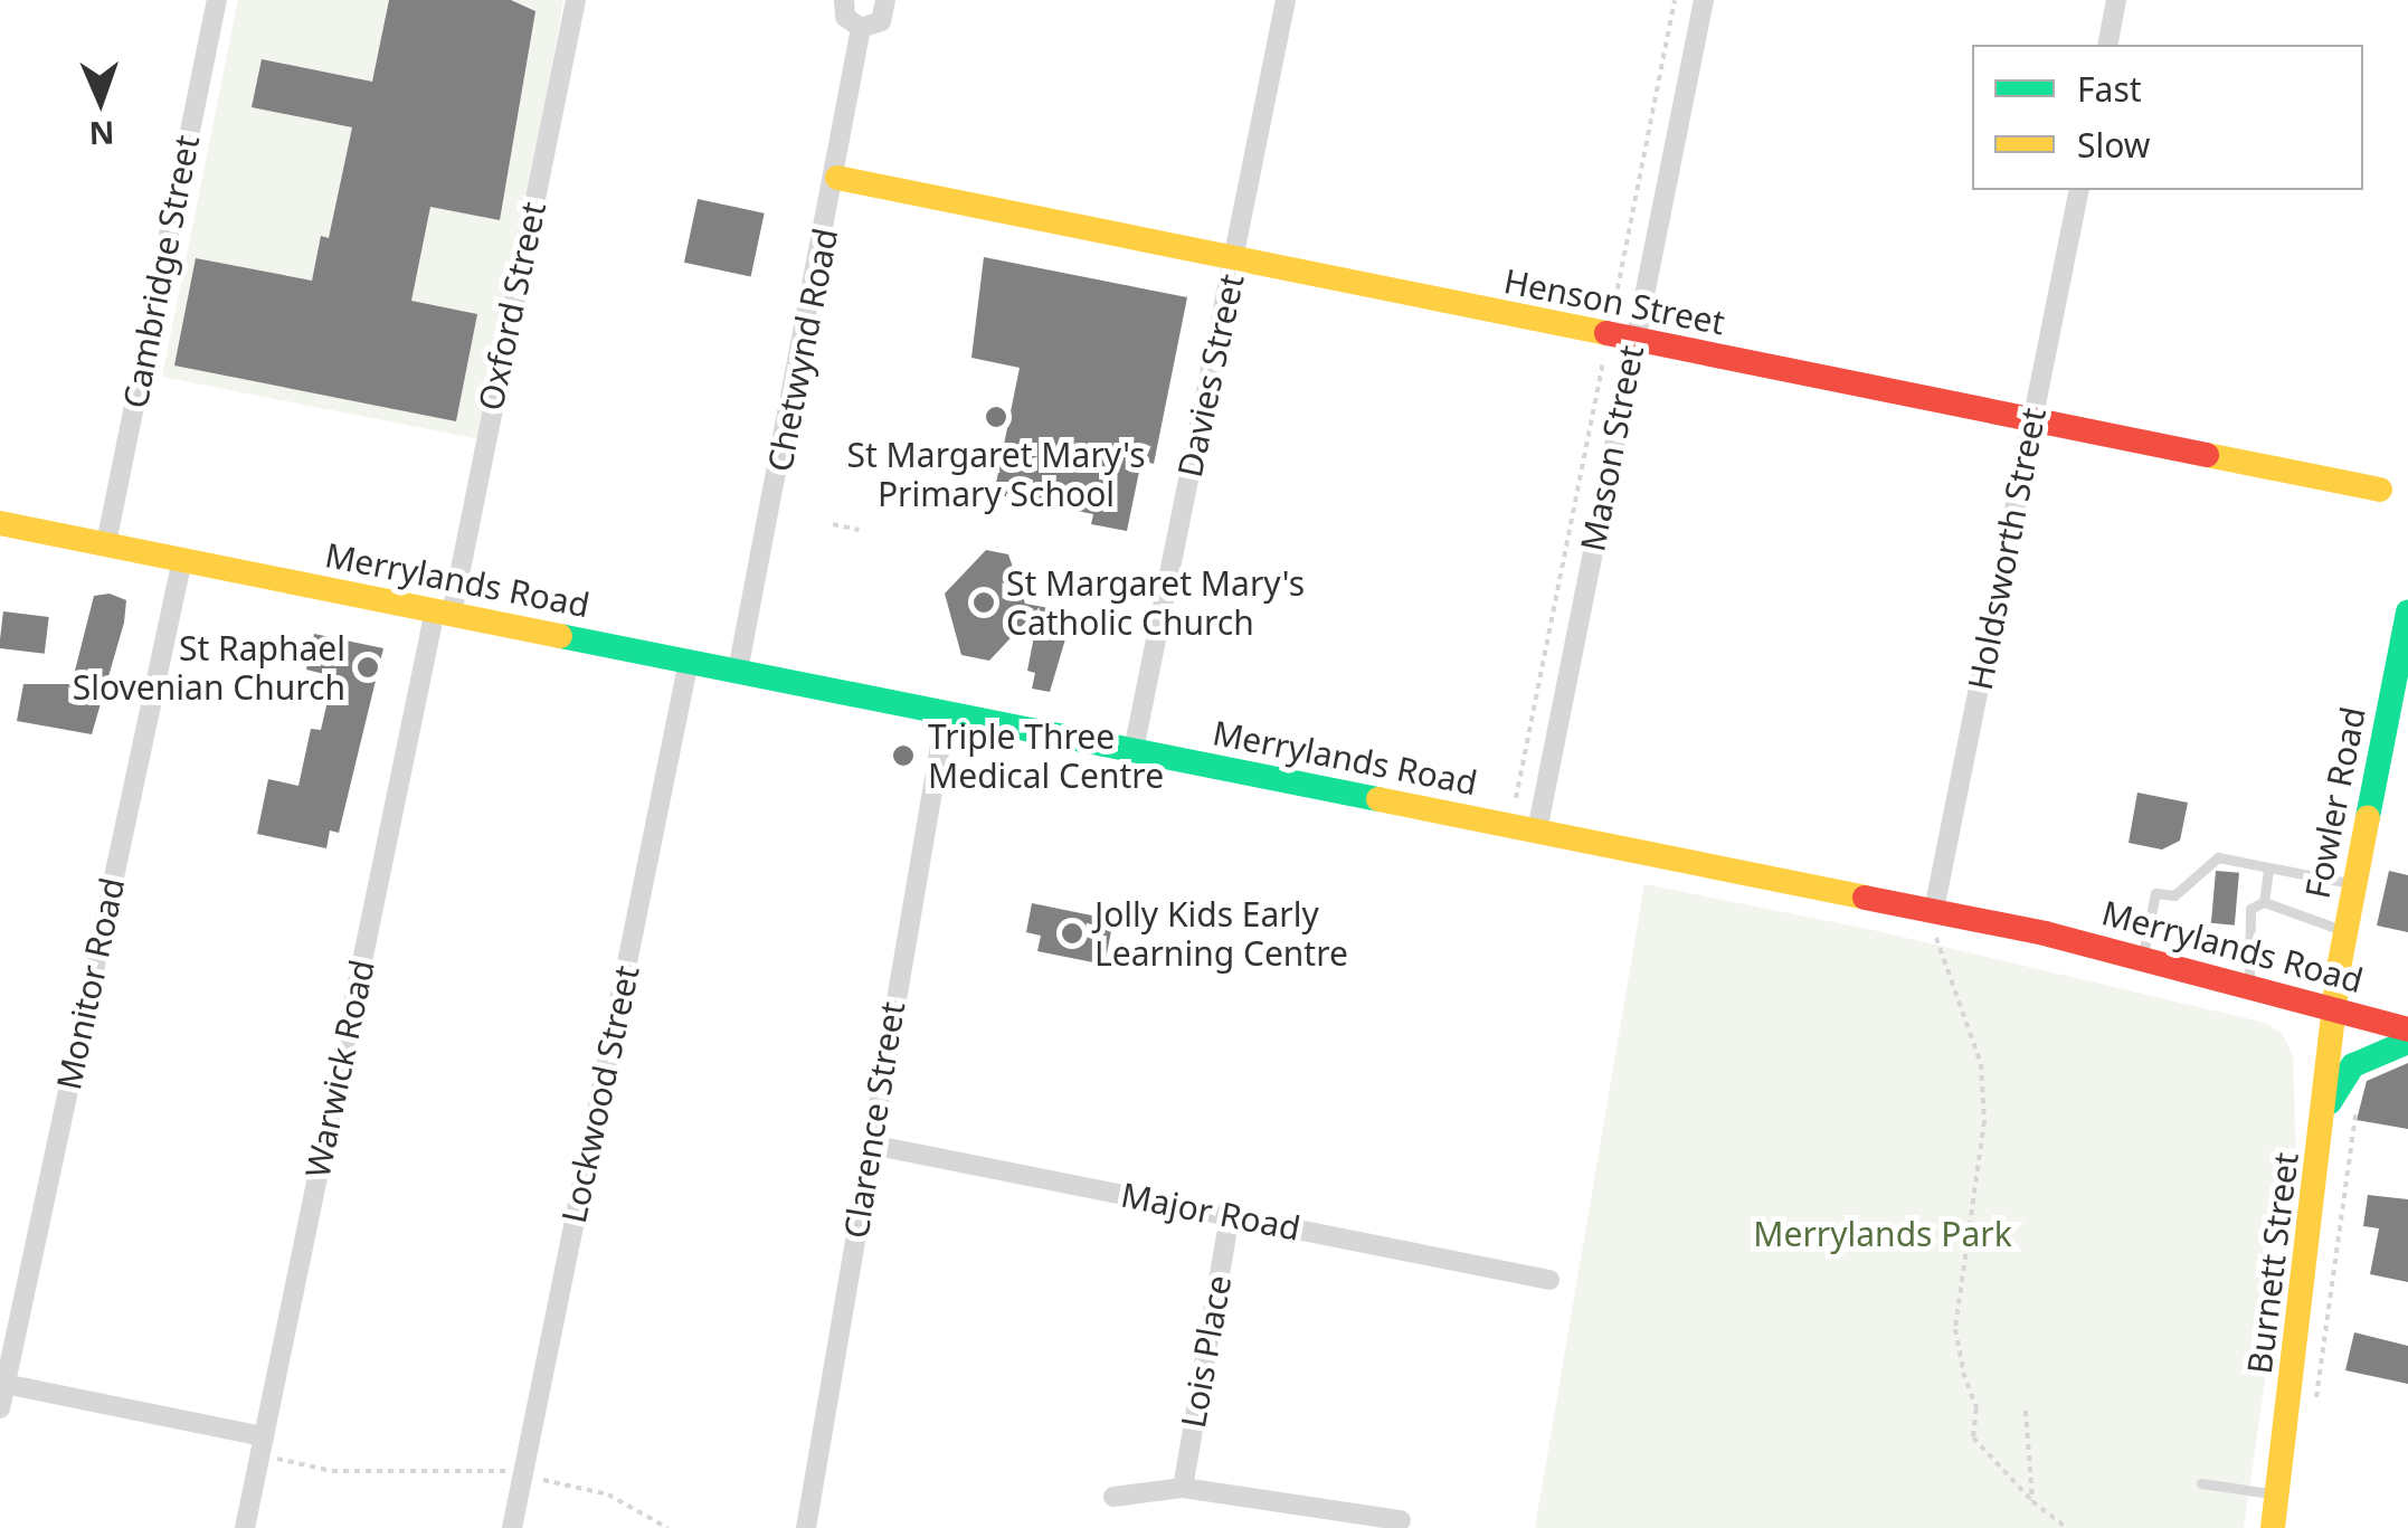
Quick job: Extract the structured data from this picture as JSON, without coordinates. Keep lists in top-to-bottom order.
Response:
{
  "streets": {
    "main road": [
      "Henson Street",
      "Merrylands Road",
      "Fowler Road",
      "Burnett Street"
    ],
    "street": [
      "Cambridge Street",
      "Oxford Street",
      "Chetwynd Road",
      "Davies Street",
      "Mason Street",
      "Holdsworth Street",
      "Monitor Road",
      "Warwick Road",
      "Lockwood Street",
      "Clarence Street",
      "Major Road",
      "Lois Place"
    ]
  },
  "crossings": [
    ["Cambridge Street", "Merrylands Road"],
    ["Henson Street", "Chetwynd Road"],
    ["Henson Street", "Davies Street"],
    ["Henson Street", "Mason Street"],
    ["Henson Street", "Holdsworth Street"],
    ["Oxford Street", "Merrylands Road"],
    ["Oxford Street", "Warwick Road"],
    ["Chetwynd Road", "Merrylands Road"],
    ["Davies Street", "Merrylands Road"],
    ["Mason Street", "Merrylands Road"],
    ["Holdsworth Street", "Merrylands Road"],
    ["Merrylands Road", "Fowler Road"],
    ["Merrylands Road", "Monitor Road"],
    ["Merrylands Road", "Warwick Road"],
    ["Merrylands Road", "Lockwood Street"],
    ["Merrylands Road", "Clarence Street"],
    ["Merrylands Road", "Burnett Street"],
    ["Fowler Road", "Burnett Street"],
    ["Clarence Street", "Major Road"],
    ["Major Road", "Lois Place"]
  ],
  "parks": ["Merrylands Park"],
  "places": [
    "St Margaret Mary's Primary School",
    "St Margaret Mary's Catholic Church",
    "St Raphael Slovenian Church",
    "Triple Three Medical Centre",
    "Jolly Kids Early Learning Centre"
  ],
  "legend": ["Fast", "Slow"],
  "north": "bottom"
}
